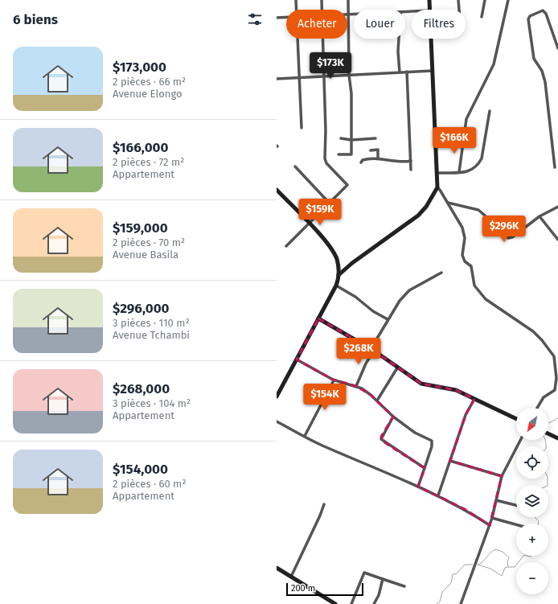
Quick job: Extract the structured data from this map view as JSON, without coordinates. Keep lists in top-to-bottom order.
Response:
{
  "scale_bar": "200 m",
  "north": "bottom left",
  "page": {
    "heading": "6 biens",
    "chip": ["Acheter", "Louer", "Filtres"],
    "list": [
      {
        "name": "$173,000",
        "note": "2 pièces · 66 m² · Avenue Elongo"
      },
      {
        "name": "$166,000",
        "note": "2 pièces · 72 m² · Appartement"
      },
      {
        "name": "$159,000",
        "note": "2 pièces · 70 m² · Avenue Basila"
      },
      {
        "name": "$296,000",
        "note": "3 pièces · 110 m² · Avenue Tchambi"
      },
      {
        "name": "$268,000",
        "note": "3 pièces · 104 m² · Appartement"
      },
      {
        "name": "$154,000",
        "note": "2 pièces · 60 m² · Appartement"
      }
    ],
    "price": [
      "$173K",
      "$166K",
      "$159K",
      "$296K",
      "$268K",
      "$154K"
    ],
    "map_buttons": ["+", "−"],
    "scale": "200 m"
  }
}
